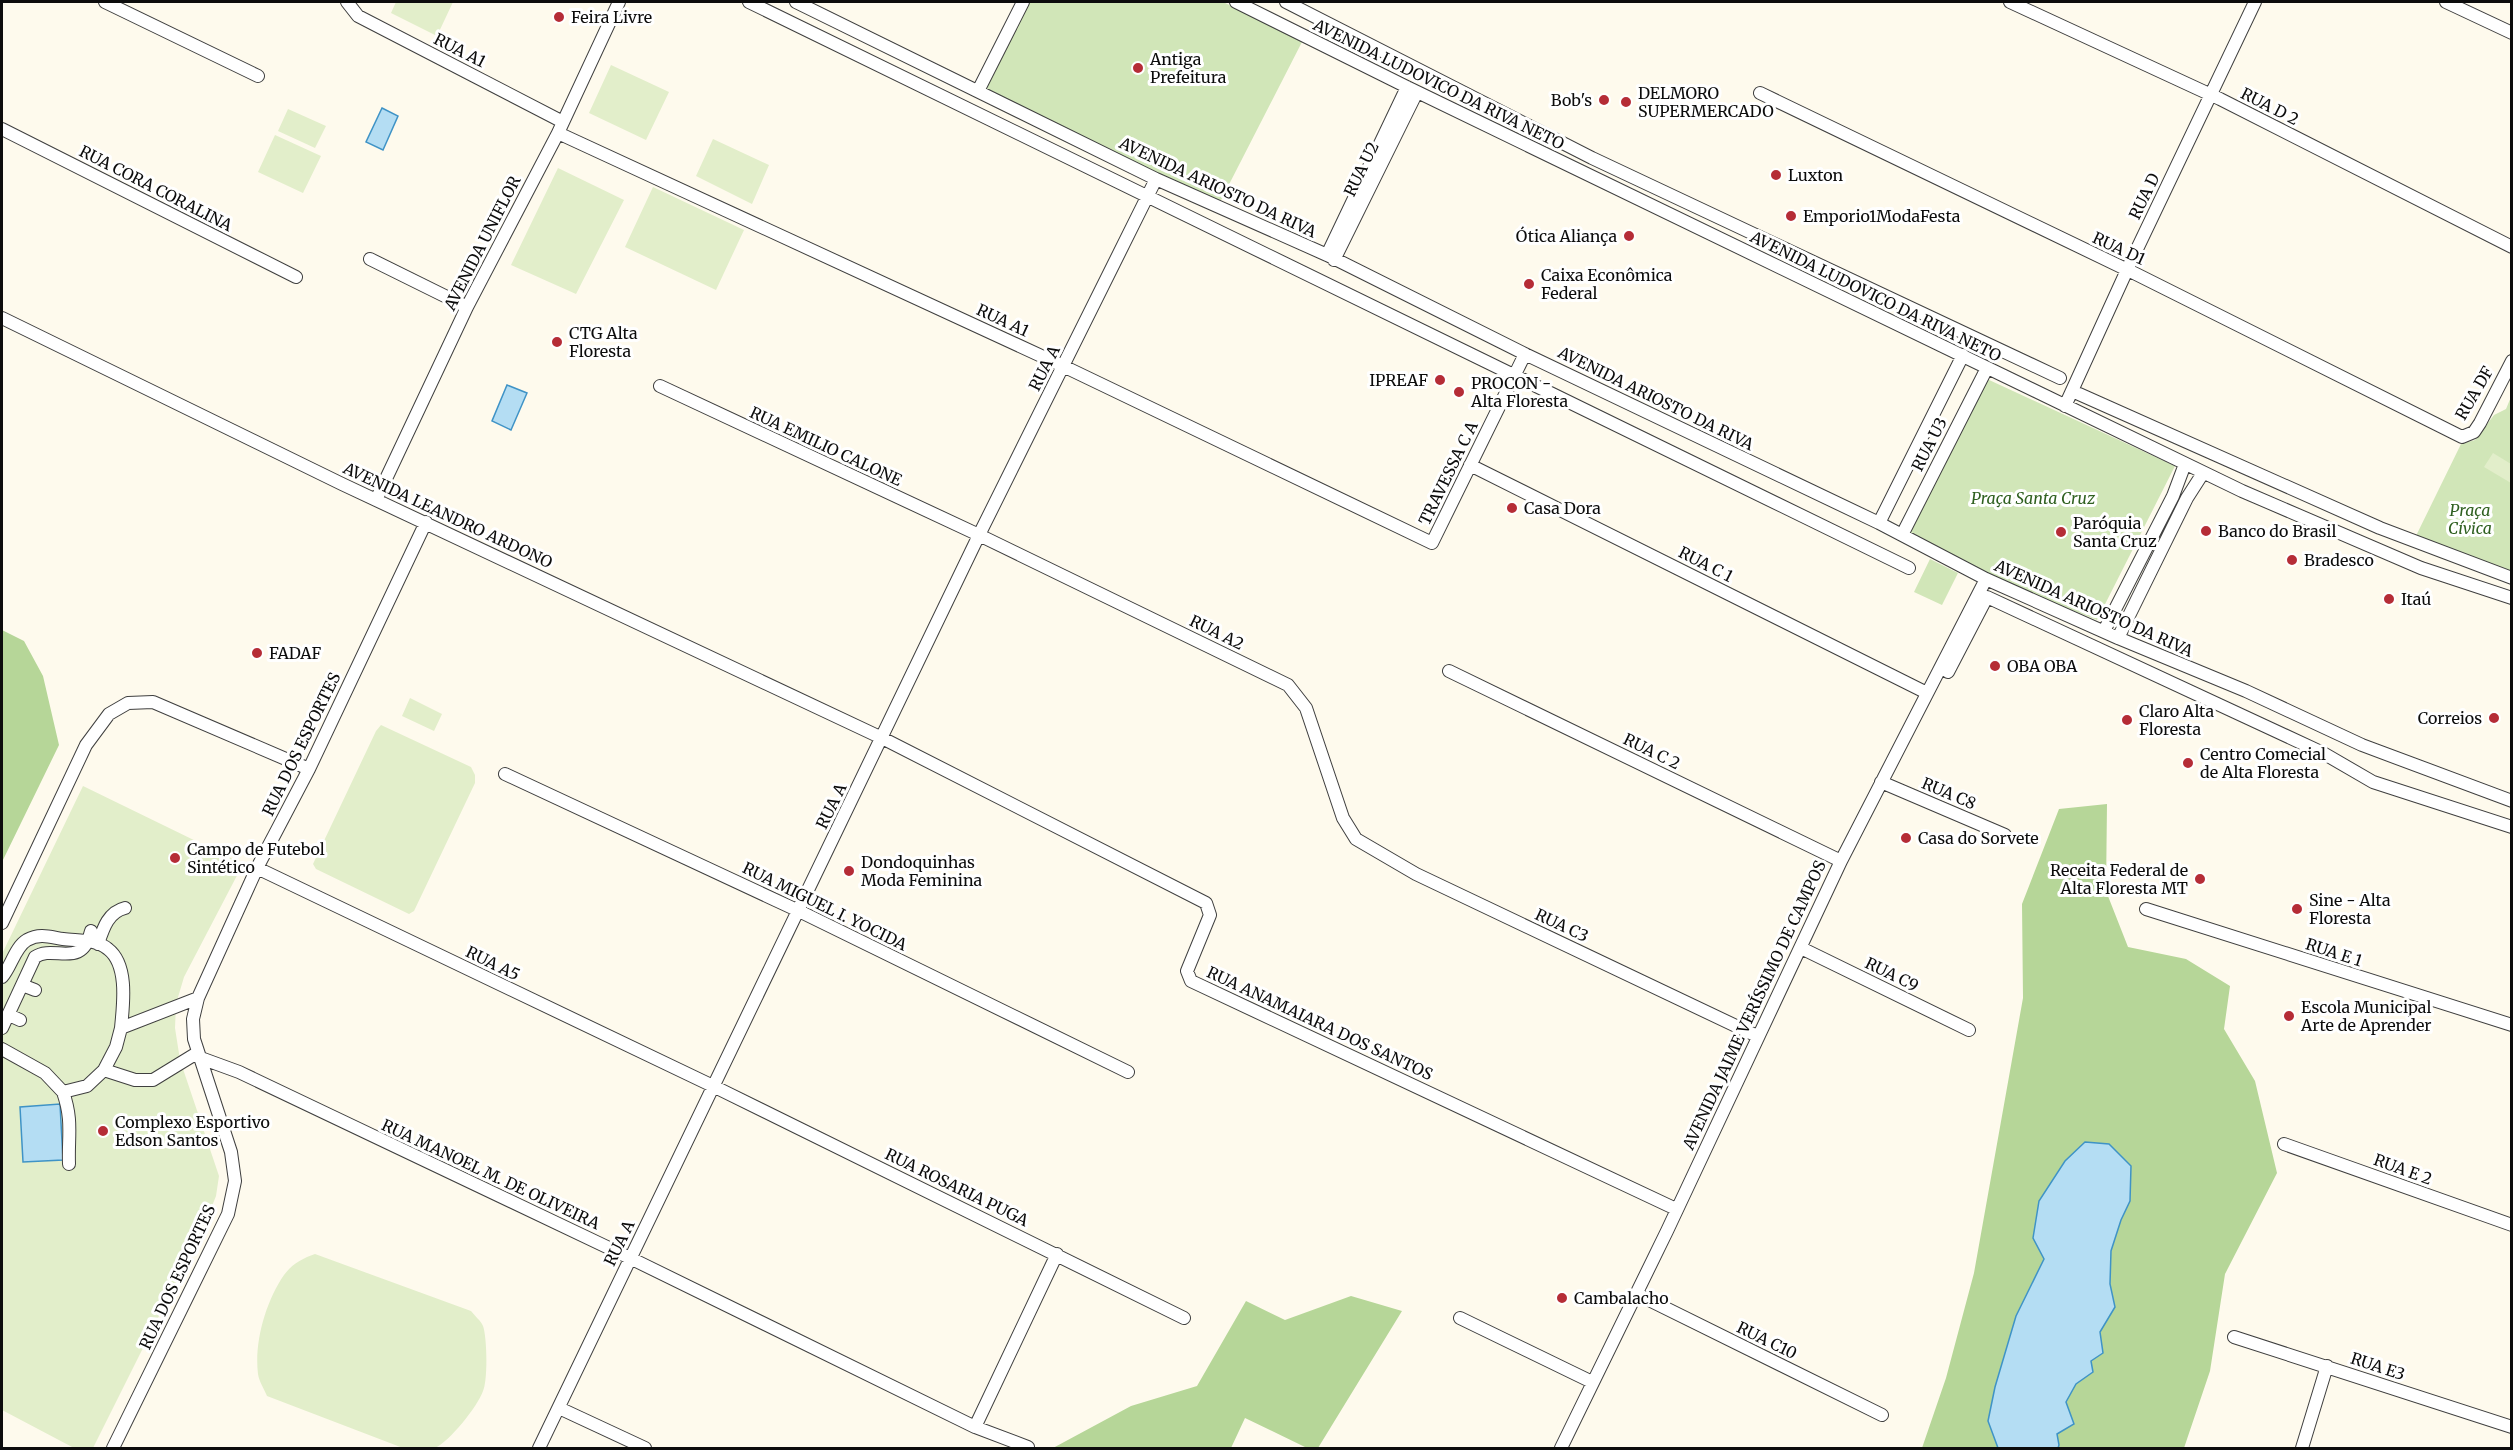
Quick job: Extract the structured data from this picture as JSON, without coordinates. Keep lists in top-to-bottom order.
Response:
{
  "streets": {
    "street": [
      "RUA A1",
      "AVENIDA LUDOVICO DA RIVA NETO",
      "RUA D 2",
      "RUA U2",
      "AVENIDA ARIOSTO DA RIVA",
      "RUA CORA CORALINA",
      "RUA D",
      "AVENIDA UNIFLOR",
      "RUA D1",
      "RUA A",
      "RUA DF",
      "RUA U3",
      "RUA EMILIO CALONE",
      "TRAVESSA C A",
      "AVENIDA LEANDRO ARDONO",
      "RUA C 1",
      "RUA A2",
      "RUA DOS ESPORTES",
      "RUA C 2",
      "RUA C8",
      "RUA MIGUEL I. YOCIDA",
      "RUA C3",
      "RUA E 1",
      "RUA A5",
      "RUA C9",
      "AVENIDA JAIME VERÍSSIMO DE CAMPOS",
      "RUA ANAMAIARA DOS SANTOS",
      "RUA E 2",
      "RUA MANOEL M. DE OLIVEIRA",
      "RUA ROSARIA PUGA",
      "RUA C10",
      "RUA E3"
    ]
  },
  "crossings": [
    ["RUA A1", "AVENIDA UNIFLOR"],
    ["RUA A1", "RUA A"],
    ["RUA A1", "TRAVESSA C A"],
    ["AVENIDA LUDOVICO DA RIVA NETO", "RUA U2"],
    ["AVENIDA LUDOVICO DA RIVA NETO", "RUA D"],
    ["AVENIDA LUDOVICO DA RIVA NETO", "RUA U3"],
    ["RUA D 2", "RUA D"],
    ["RUA U2", "AVENIDA ARIOSTO DA RIVA"],
    ["AVENIDA ARIOSTO DA RIVA", "RUA A"],
    ["AVENIDA ARIOSTO DA RIVA", "RUA U3"],
    ["AVENIDA ARIOSTO DA RIVA", "TRAVESSA C A"],
    ["AVENIDA ARIOSTO DA RIVA", "AVENIDA JAIME VERÍSSIMO DE CAMPOS"],
    ["RUA D", "RUA D1"],
    ["AVENIDA UNIFLOR", "AVENIDA LEANDRO ARDONO"],
    ["RUA D1", "RUA DF"],
    ["RUA A", "RUA EMILIO CALONE"],
    ["RUA A", "AVENIDA LEANDRO ARDONO"],
    ["RUA A", "RUA A2"],
    ["RUA A", "RUA MIGUEL I. YOCIDA"],
    ["RUA A", "RUA A5"],
    ["RUA A", "RUA ANAMAIARA DOS SANTOS"],
    ["RUA A", "RUA MANOEL M. DE OLIVEIRA"],
    ["RUA A", "RUA ROSARIA PUGA"],
    ["RUA EMILIO CALONE", "RUA A2"],
    ["TRAVESSA C A", "RUA C 1"],
    ["AVENIDA LEANDRO ARDONO", "RUA DOS ESPORTES"],
    ["AVENIDA LEANDRO ARDONO", "RUA ANAMAIARA DOS SANTOS"],
    ["RUA C 1", "AVENIDA JAIME VERÍSSIMO DE CAMPOS"],
    ["RUA A2", "RUA C3"],
    ["RUA DOS ESPORTES", "RUA A5"],
    ["RUA DOS ESPORTES", "RUA MANOEL M. DE OLIVEIRA"],
    ["RUA C 2", "AVENIDA JAIME VERÍSSIMO DE CAMPOS"],
    ["RUA C8", "AVENIDA JAIME VERÍSSIMO DE CAMPOS"],
    ["RUA C3", "AVENIDA JAIME VERÍSSIMO DE CAMPOS"],
    ["RUA A5", "RUA ROSARIA PUGA"],
    ["RUA C9", "AVENIDA JAIME VERÍSSIMO DE CAMPOS"],
    ["AVENIDA JAIME VERÍSSIMO DE CAMPOS", "RUA ANAMAIARA DOS SANTOS"],
    ["AVENIDA JAIME VERÍSSIMO DE CAMPOS", "RUA C10"]
  ],
  "parks": ["Praça Santa Cruz", "Praça Cívica"],
  "places": [
    "Feira Livre",
    "Antiga Prefeitura",
    "Bob's",
    "DELMORO SUPERMERCADO",
    "Luxton",
    "Emporio1ModaFesta",
    "Ótica Aliança",
    "Caixa Econômica Federal",
    "CTG Alta Floresta",
    "IPREAF",
    "PROCON - Alta Floresta",
    "Casa Dora",
    "Banco do Brasil",
    "Paróquia Santa Cruz",
    "Bradesco",
    "Itaú",
    "FADAF",
    "OBA OBA",
    "Correios",
    "Claro Alta Floresta",
    "Centro Comecial de Alta Floresta",
    "Casa do Sorvete",
    "Campo de Futebol Sintético",
    "Dondoquinhas Moda Feminina",
    "Receita Federal de Alta Floresta MT",
    "Sine - Alta Floresta",
    "Escola Municipal Arte de Aprender",
    "Complexo Esportivo Edson Santos",
    "Cambalacho"
  ]
}
